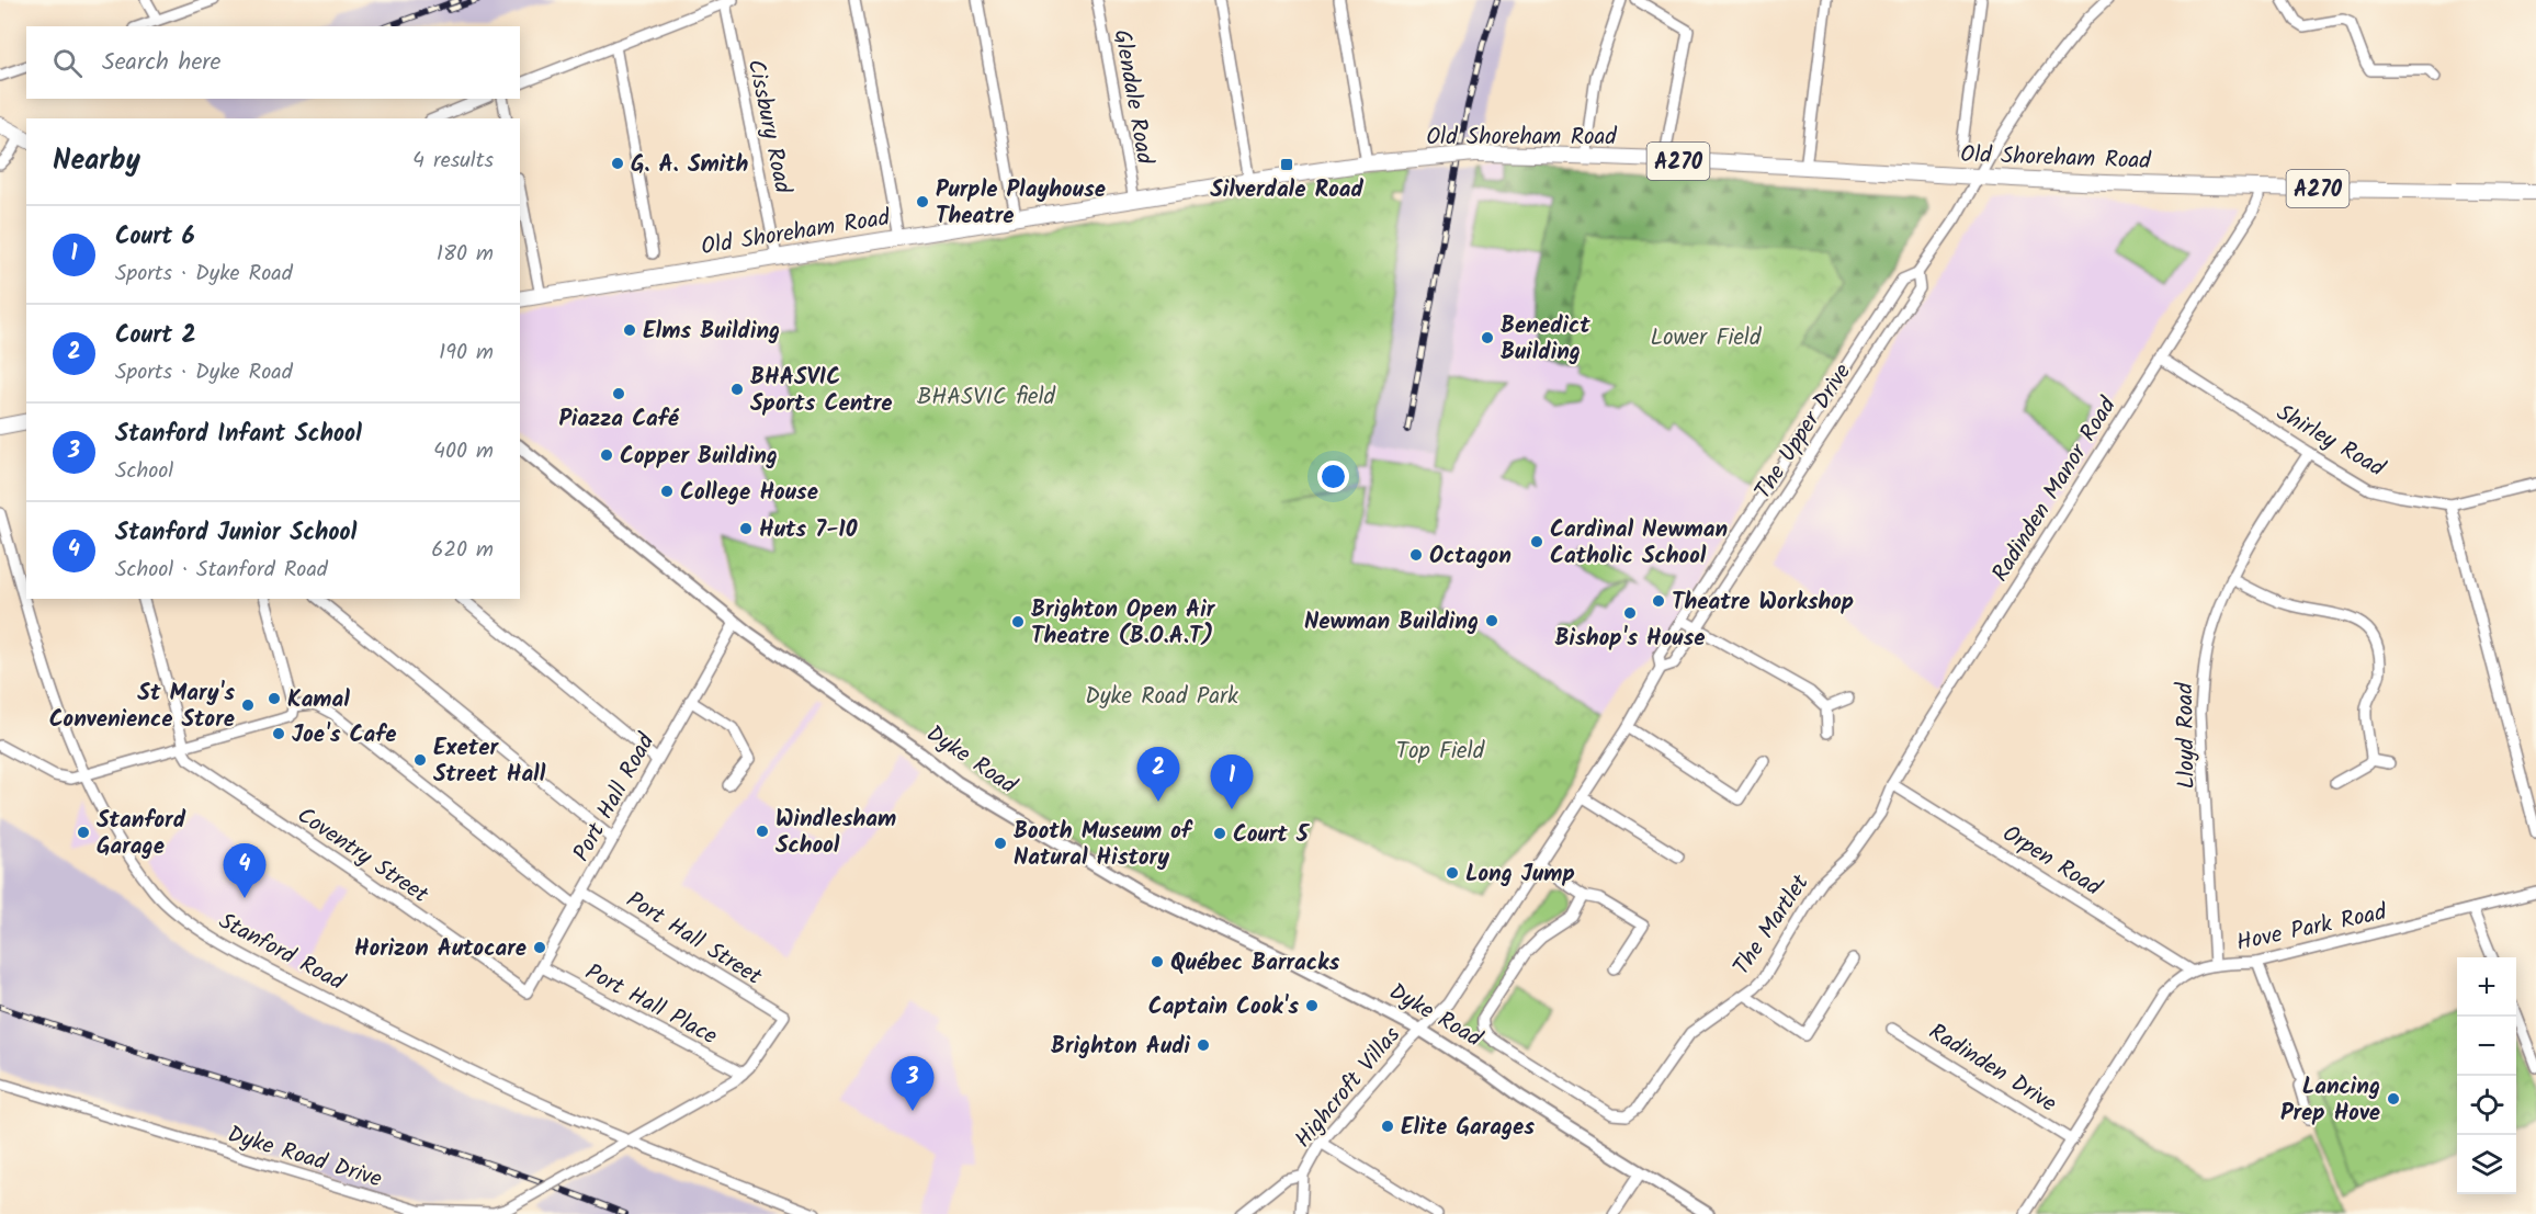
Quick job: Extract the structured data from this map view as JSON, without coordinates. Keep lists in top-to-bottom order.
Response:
{
  "streets": {
    "main road": ["Old Shoreham Road", "A270"],
    "street": [
      "Glendale Road",
      "Cissbury Road",
      "The Upper Drive",
      "Shirley Road",
      "Radinden Manor Road",
      "Lloyd Road",
      "Dyke Road",
      "Port Hall Road",
      "Coventry Street",
      "Orpen Road",
      "The Martlet",
      "Hove Park Road",
      "Port Hall Street",
      "Stanford Road",
      "Port Hall Place",
      "Radinden Drive",
      "Highcroft Villas",
      "Dyke Road Drive"
    ]
  },
  "crossings": [
    ["Glendale Road", "Old Shoreham Road"],
    ["Cissbury Road", "Old Shoreham Road"],
    ["Old Shoreham Road", "The Upper Drive"],
    ["Old Shoreham Road", "Radinden Manor Road"],
    ["The Upper Drive", "Dyke Road"],
    ["The Upper Drive", "Highcroft Villas"],
    ["Shirley Road", "Radinden Manor Road"],
    ["Shirley Road", "Lloyd Road"],
    ["Radinden Manor Road", "Orpen Road"],
    ["Radinden Manor Road", "The Martlet"],
    ["Lloyd Road", "Hove Park Road"],
    ["Dyke Road", "Port Hall Road"],
    ["Dyke Road", "Highcroft Villas"],
    ["Port Hall Road", "Coventry Street"],
    ["Port Hall Road", "Port Hall Street"],
    ["Port Hall Road", "Port Hall Place"],
    ["Orpen Road", "Hove Park Road"],
    ["Hove Park Road", "Radinden Drive"],
    ["Port Hall Street", "Dyke Road Drive"],
    ["Stanford Road", "Dyke Road Drive"],
    ["Port Hall Place", "Dyke Road Drive"]
  ],
  "parks": [
    "Lower Field",
    "BHASVIC field",
    "Dyke Road Park",
    "Top Field"
  ],
  "places": {
    "other": [
      "G. A. Smith",
      "Purple Playhouse Theatre",
      "Elms Building",
      "Benedict Building",
      "BHASVIC Sports Centre",
      "Piazza Café",
      "Copper Building",
      "College House",
      "Huts 7-10",
      "Cardinal Newman Catholic School",
      "Octagon",
      "Theatre Workshop",
      "Bishop's House",
      "Newman Building",
      "Brighton Open Air Theatre (B.O.A.T)",
      "Kamal",
      "St Mary's Convenience Store",
      "Joe's Cafe",
      "Exeter Street Hall",
      "Windlesham School",
      "Stanford Garage",
      "Court 5",
      "Booth Museum of Natural History",
      "Long Jump",
      "Horizon Autocare",
      "Québec Barracks",
      "Captain Cook's",
      "Brighton Audi",
      "Lancing Prep Hove",
      "Elite Garages"
    ],
    "transit": ["Silverdale Road"]
  },
  "page": {
    "search": "Search here",
    "heading": ["Nearby", "4 results"],
    "list": [
      {
        "mark": "1",
        "name": "Court 6",
        "note": "Sports · Dyke Road",
        "value": "180 m"
      },
      {
        "mark": "2",
        "name": "Court 2",
        "note": "Sports · Dyke Road",
        "value": "190 m"
      },
      {
        "mark": "3",
        "name": "Stanford Infant School",
        "note": "School",
        "value": "400 m"
      },
      {
        "mark": "4",
        "name": "Stanford Junior School",
        "note": "School · Stanford Road",
        "value": "620 m"
      }
    ],
    "pins": [
      "2",
      "1",
      "4",
      "3"
    ],
    "map_buttons": ["+", "−"]
  }
}
